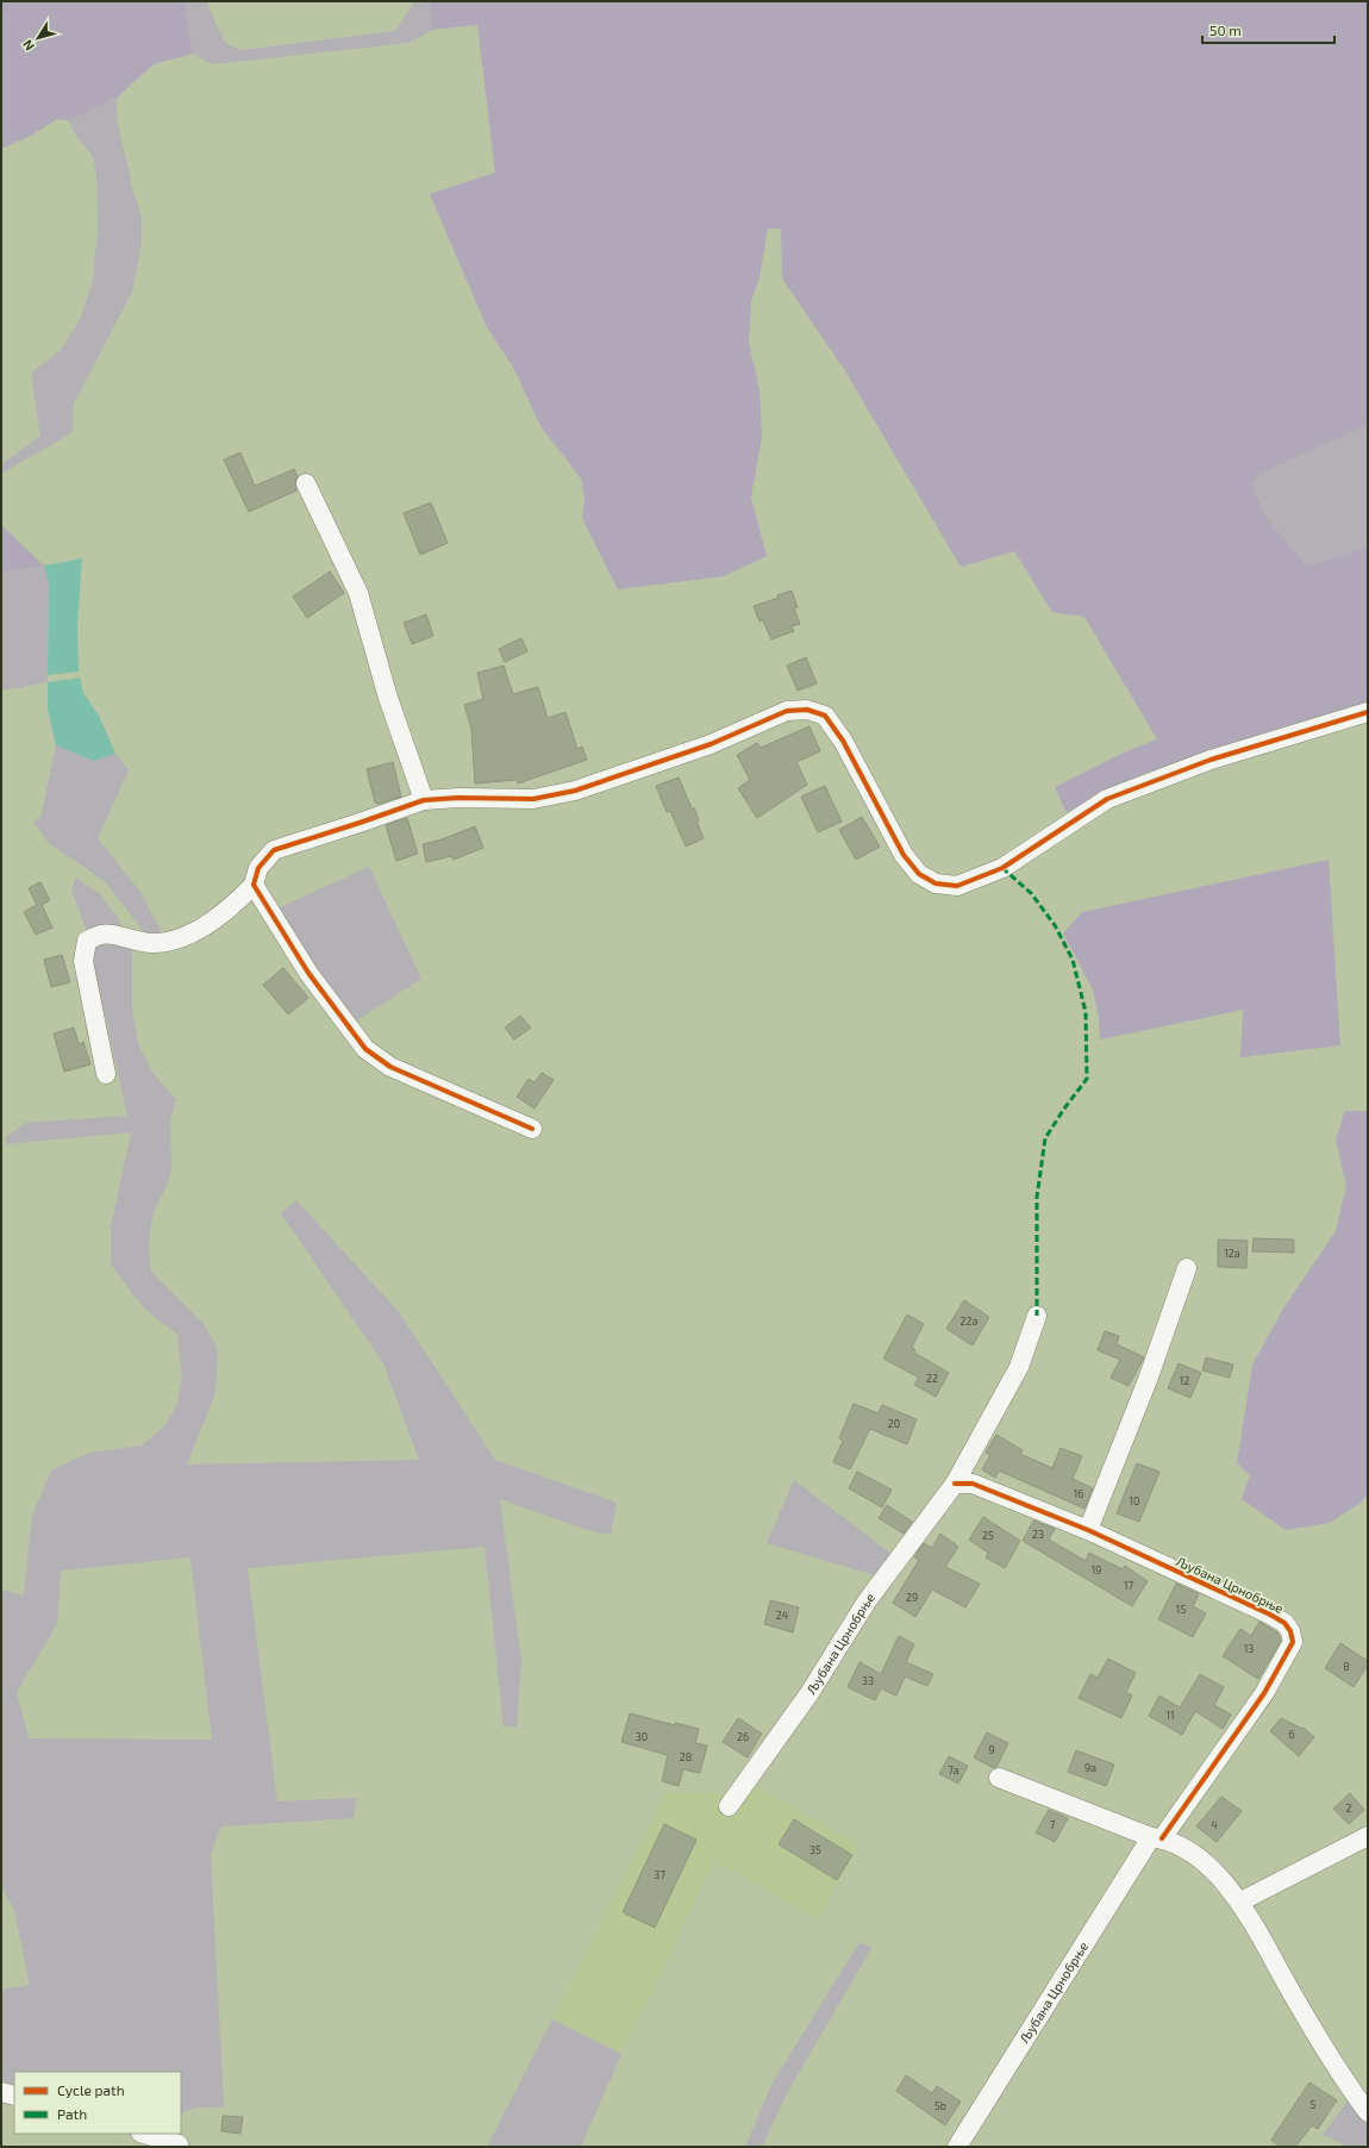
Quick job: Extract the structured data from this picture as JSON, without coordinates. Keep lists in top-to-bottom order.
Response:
{
  "streets": {
    "street": ["Љубана Црнобрње"]
  },
  "house_numbers": [
    "12a",
    "22a",
    "22",
    "12",
    "20",
    "16",
    "10",
    "23",
    "25",
    "19",
    "17",
    "29",
    "15",
    "24",
    "13",
    "8",
    "33",
    "11",
    "6",
    "30",
    "26",
    "9",
    "28",
    "9a",
    "7a",
    "2",
    "7",
    "4",
    "35",
    "37",
    "5",
    "5b"
  ],
  "legend": ["Cycle path", "Path"],
  "scale_bar": "50 m",
  "north": "bottom left"
}
